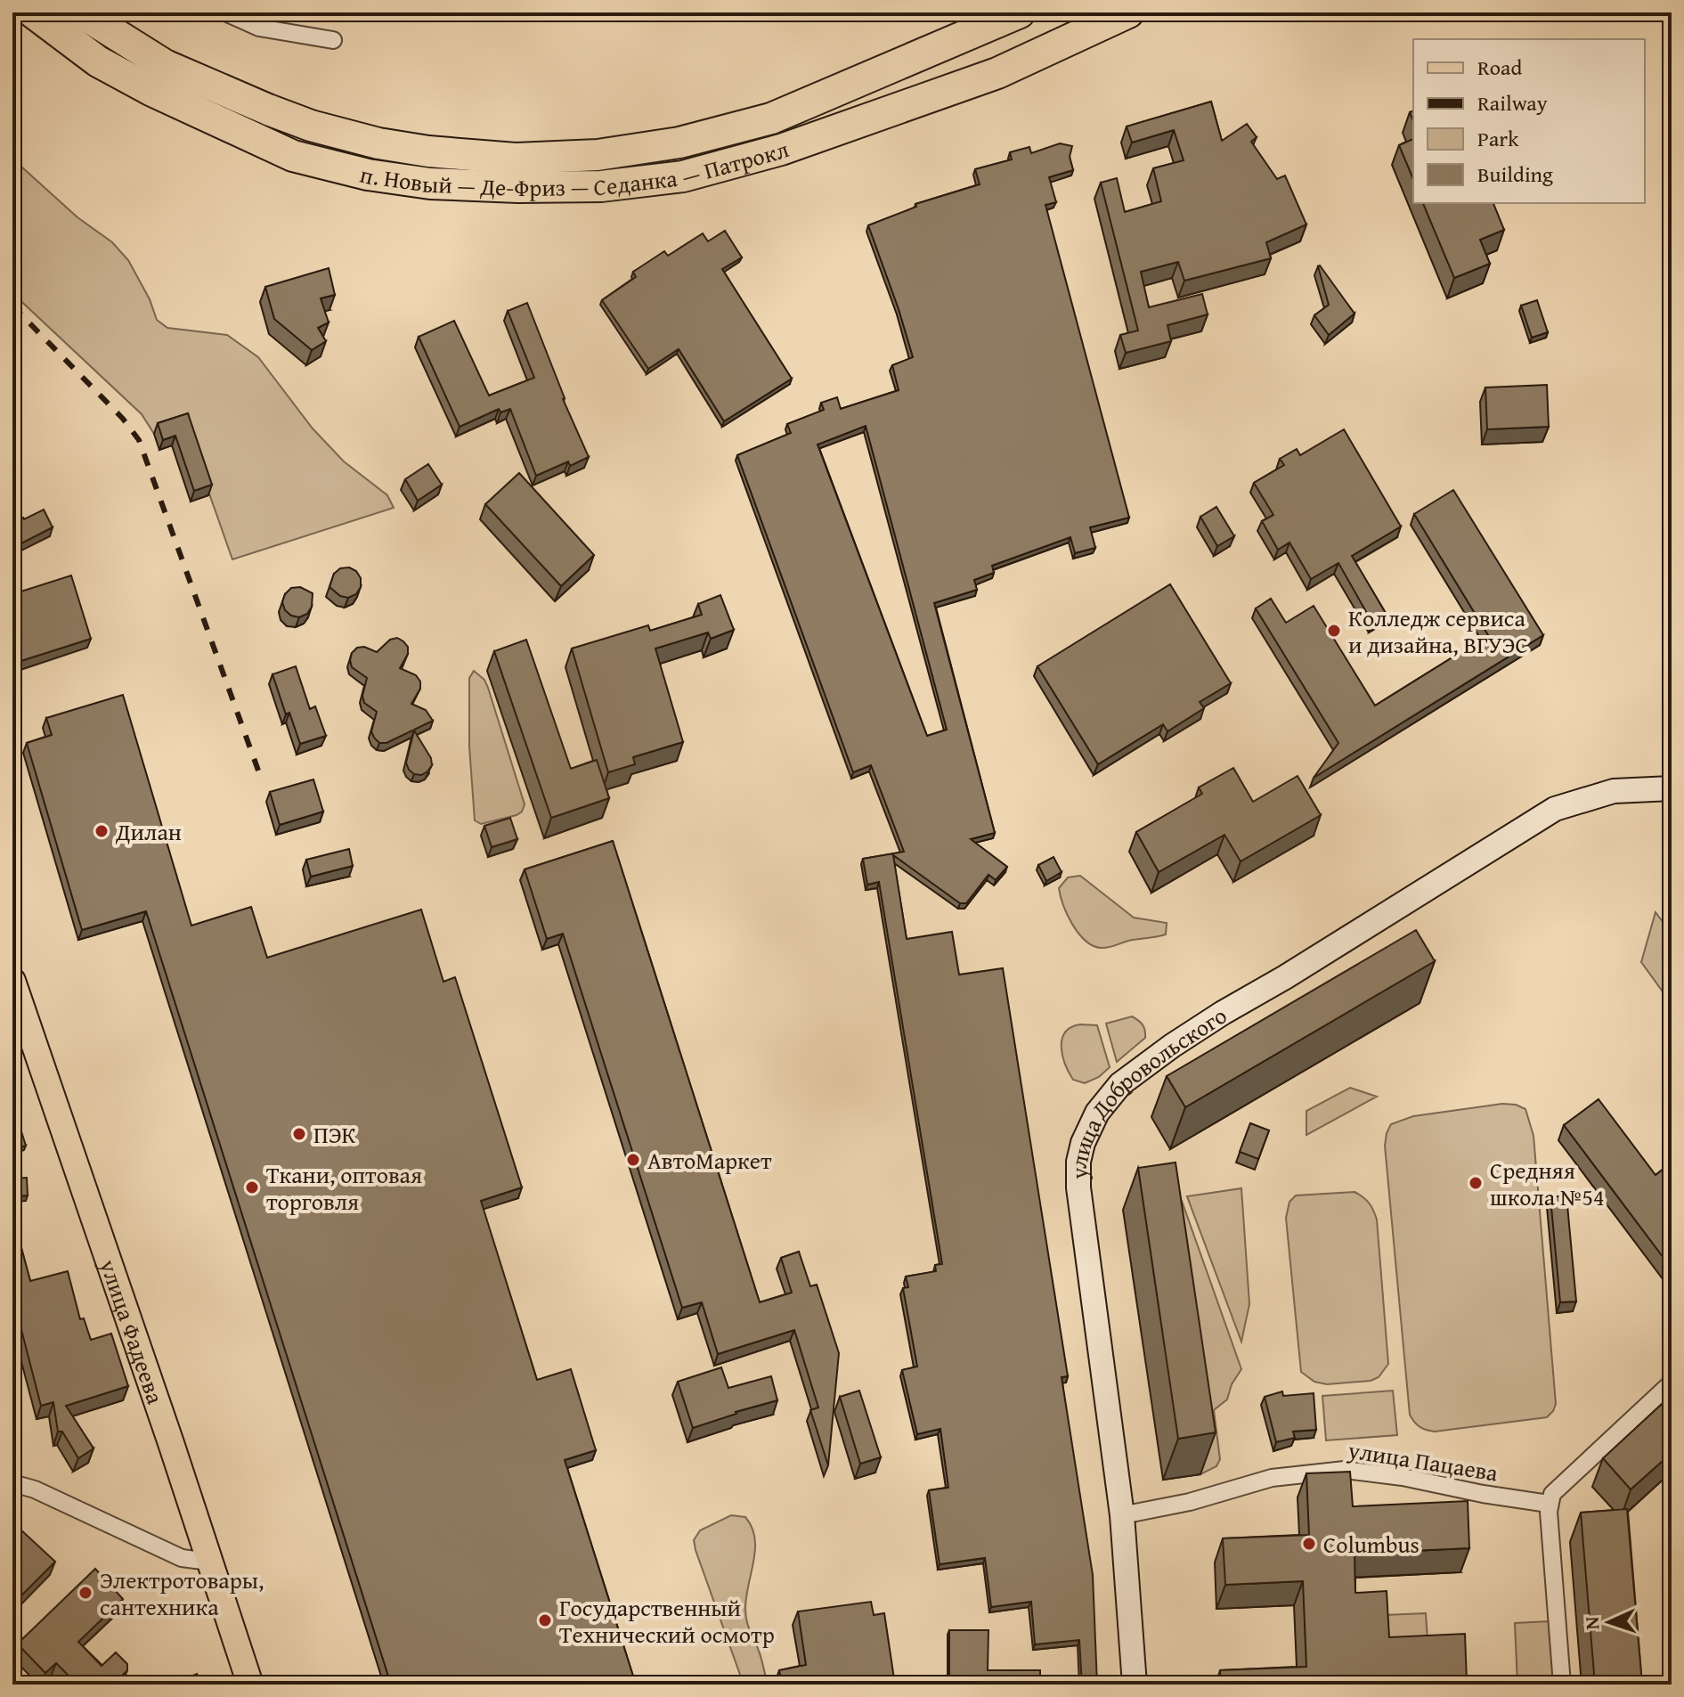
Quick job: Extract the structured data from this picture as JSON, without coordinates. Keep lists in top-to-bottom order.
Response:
{
  "streets": {
    "highway": ["п. Новый — Де-Фриз — Седанка — Патрокл"],
    "main road": ["улица Добровольского", "улица Фадеева"],
    "street": ["улица Пацаева"]
  },
  "crossings": [
    ["улица Добровольского", "улица Пацаева"]
  ],
  "places": [
    "Колледж сервиса и дизайна, ВГУЭС",
    "Дилан",
    "ПЭК",
    "АвтоМаркет",
    "Средняя школа №54",
    "Ткани, оптовая торговля",
    "Columbus",
    "Электротовары, сантехника",
    "Государственный Технический осмотр"
  ],
  "legend": [
    "Road",
    "Railway",
    "Park",
    "Building"
  ],
  "north": "left"
}
